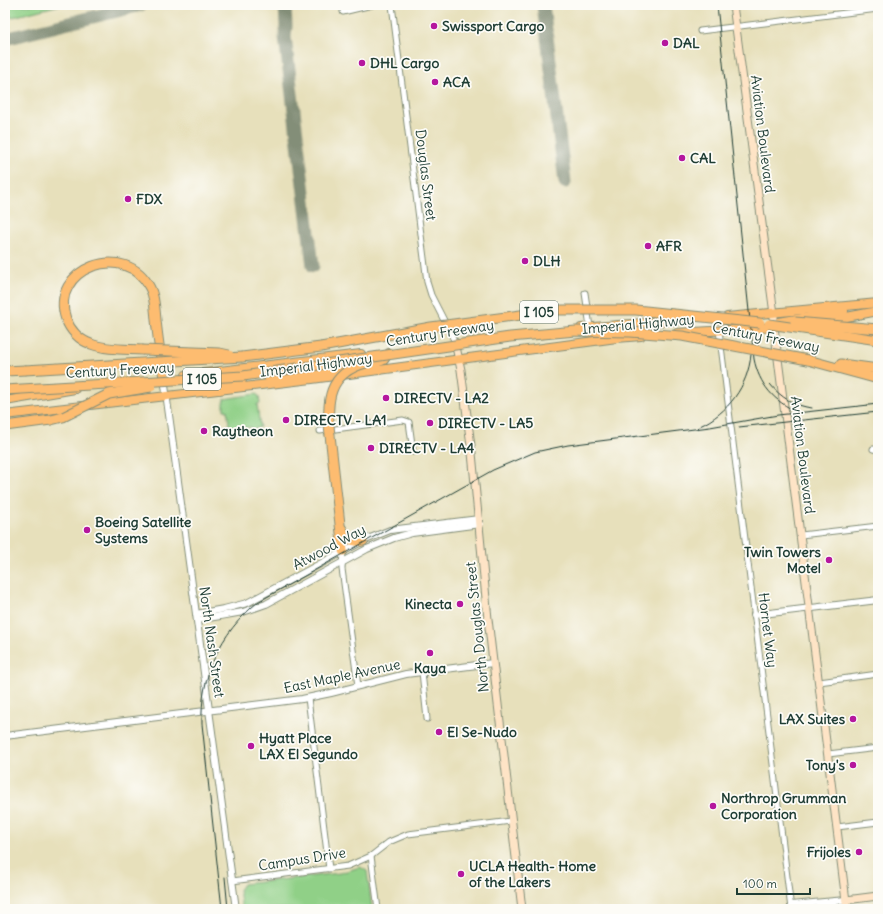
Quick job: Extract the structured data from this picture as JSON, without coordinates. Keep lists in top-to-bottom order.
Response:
{
  "streets": {
    "highway": ["I 105", "Century Freeway"],
    "main road": ["Aviation Boulevard", "Imperial Highway", "North Douglas Street"],
    "street": [
      "Douglas Street",
      "Atwood Way",
      "Hornet Way",
      "North Nash Street",
      "East Maple Avenue",
      "Campus Drive"
    ]
  },
  "crossings": [
    ["Aviation Boulevard", "Imperial Highway"],
    ["Aviation Boulevard", "Century Freeway"],
    ["Douglas Street", "Imperial Highway"],
    ["Douglas Street", "North Douglas Street"],
    ["Imperial Highway", "Century Freeway"],
    ["Imperial Highway", "North Douglas Street"],
    ["Imperial Highway", "Hornet Way"],
    ["Imperial Highway", "North Nash Street"],
    ["Atwood Way", "North Douglas Street"],
    ["Atwood Way", "North Nash Street"],
    ["North Douglas Street", "East Maple Avenue"],
    ["North Douglas Street", "Campus Drive"],
    ["North Nash Street", "East Maple Avenue"],
    ["North Nash Street", "Campus Drive"]
  ],
  "places": [
    "Swissport Cargo",
    "DAL",
    "DHL Cargo",
    "ACA",
    "CAL",
    "FDX",
    "AFR",
    "DLH",
    "DIRECTV - LA2",
    "DIRECTV - LA1",
    "DIRECTV - LA5",
    "Raytheon",
    "DIRECTV - LA4",
    "Boeing Satellite Systems",
    "Twin Towers Motel",
    "Kinecta",
    "Kaya",
    "LAX Suites",
    "El Se-Nudo",
    "Hyatt Place LAX El Segundo",
    "Tony's",
    "Northrop Grumman Corporation",
    "Frijoles",
    "UCLA Health- Home of the Lakers"
  ],
  "scale_bar": "100 m"
}
